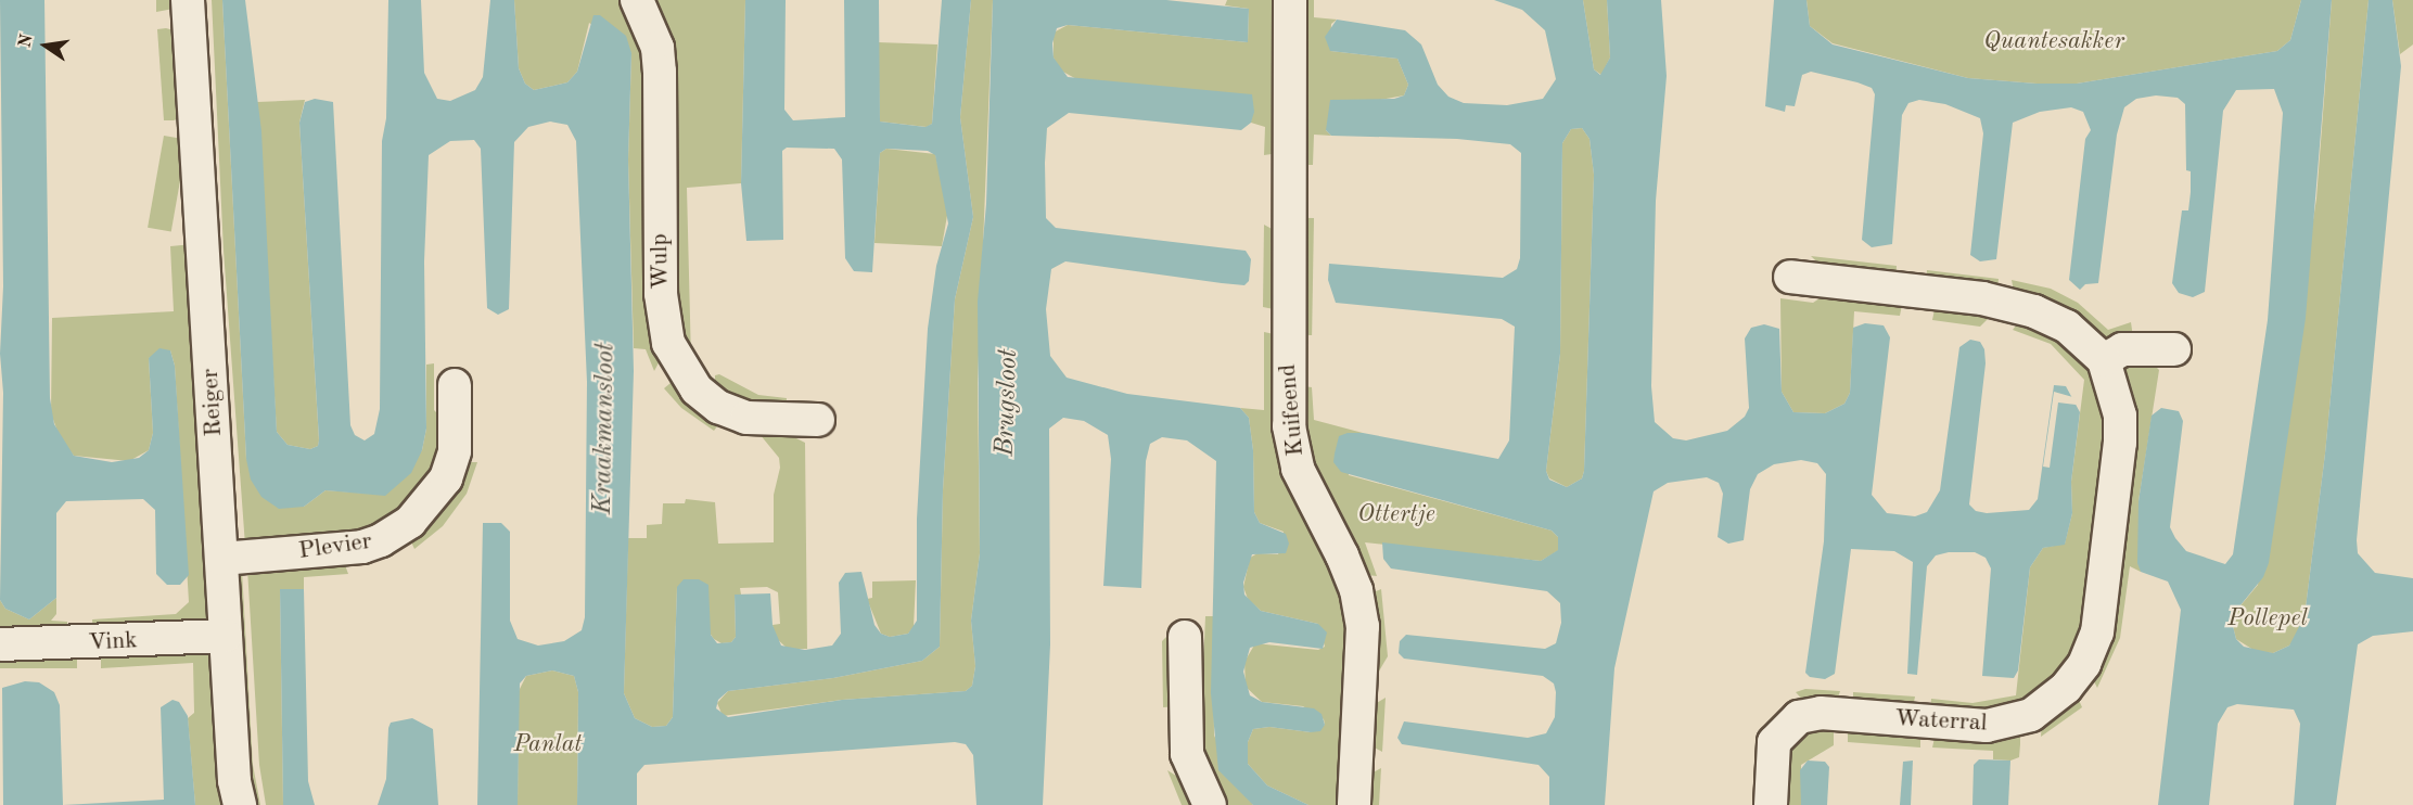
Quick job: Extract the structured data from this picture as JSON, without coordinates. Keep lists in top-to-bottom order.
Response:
{
  "streets": {
    "street": [
      "Wulp",
      "Reiger",
      "Kuifeend",
      "Plevier",
      "Vink",
      "Waterral"
    ]
  },
  "crossings": [
    ["Reiger", "Plevier"],
    ["Reiger", "Vink"]
  ],
  "water": ["Brugsloot", "Kraakmansloot"],
  "parks": [
    "Quantesakker",
    "Ottertje",
    "Pollepel",
    "Panlat"
  ],
  "north": "left"
}
